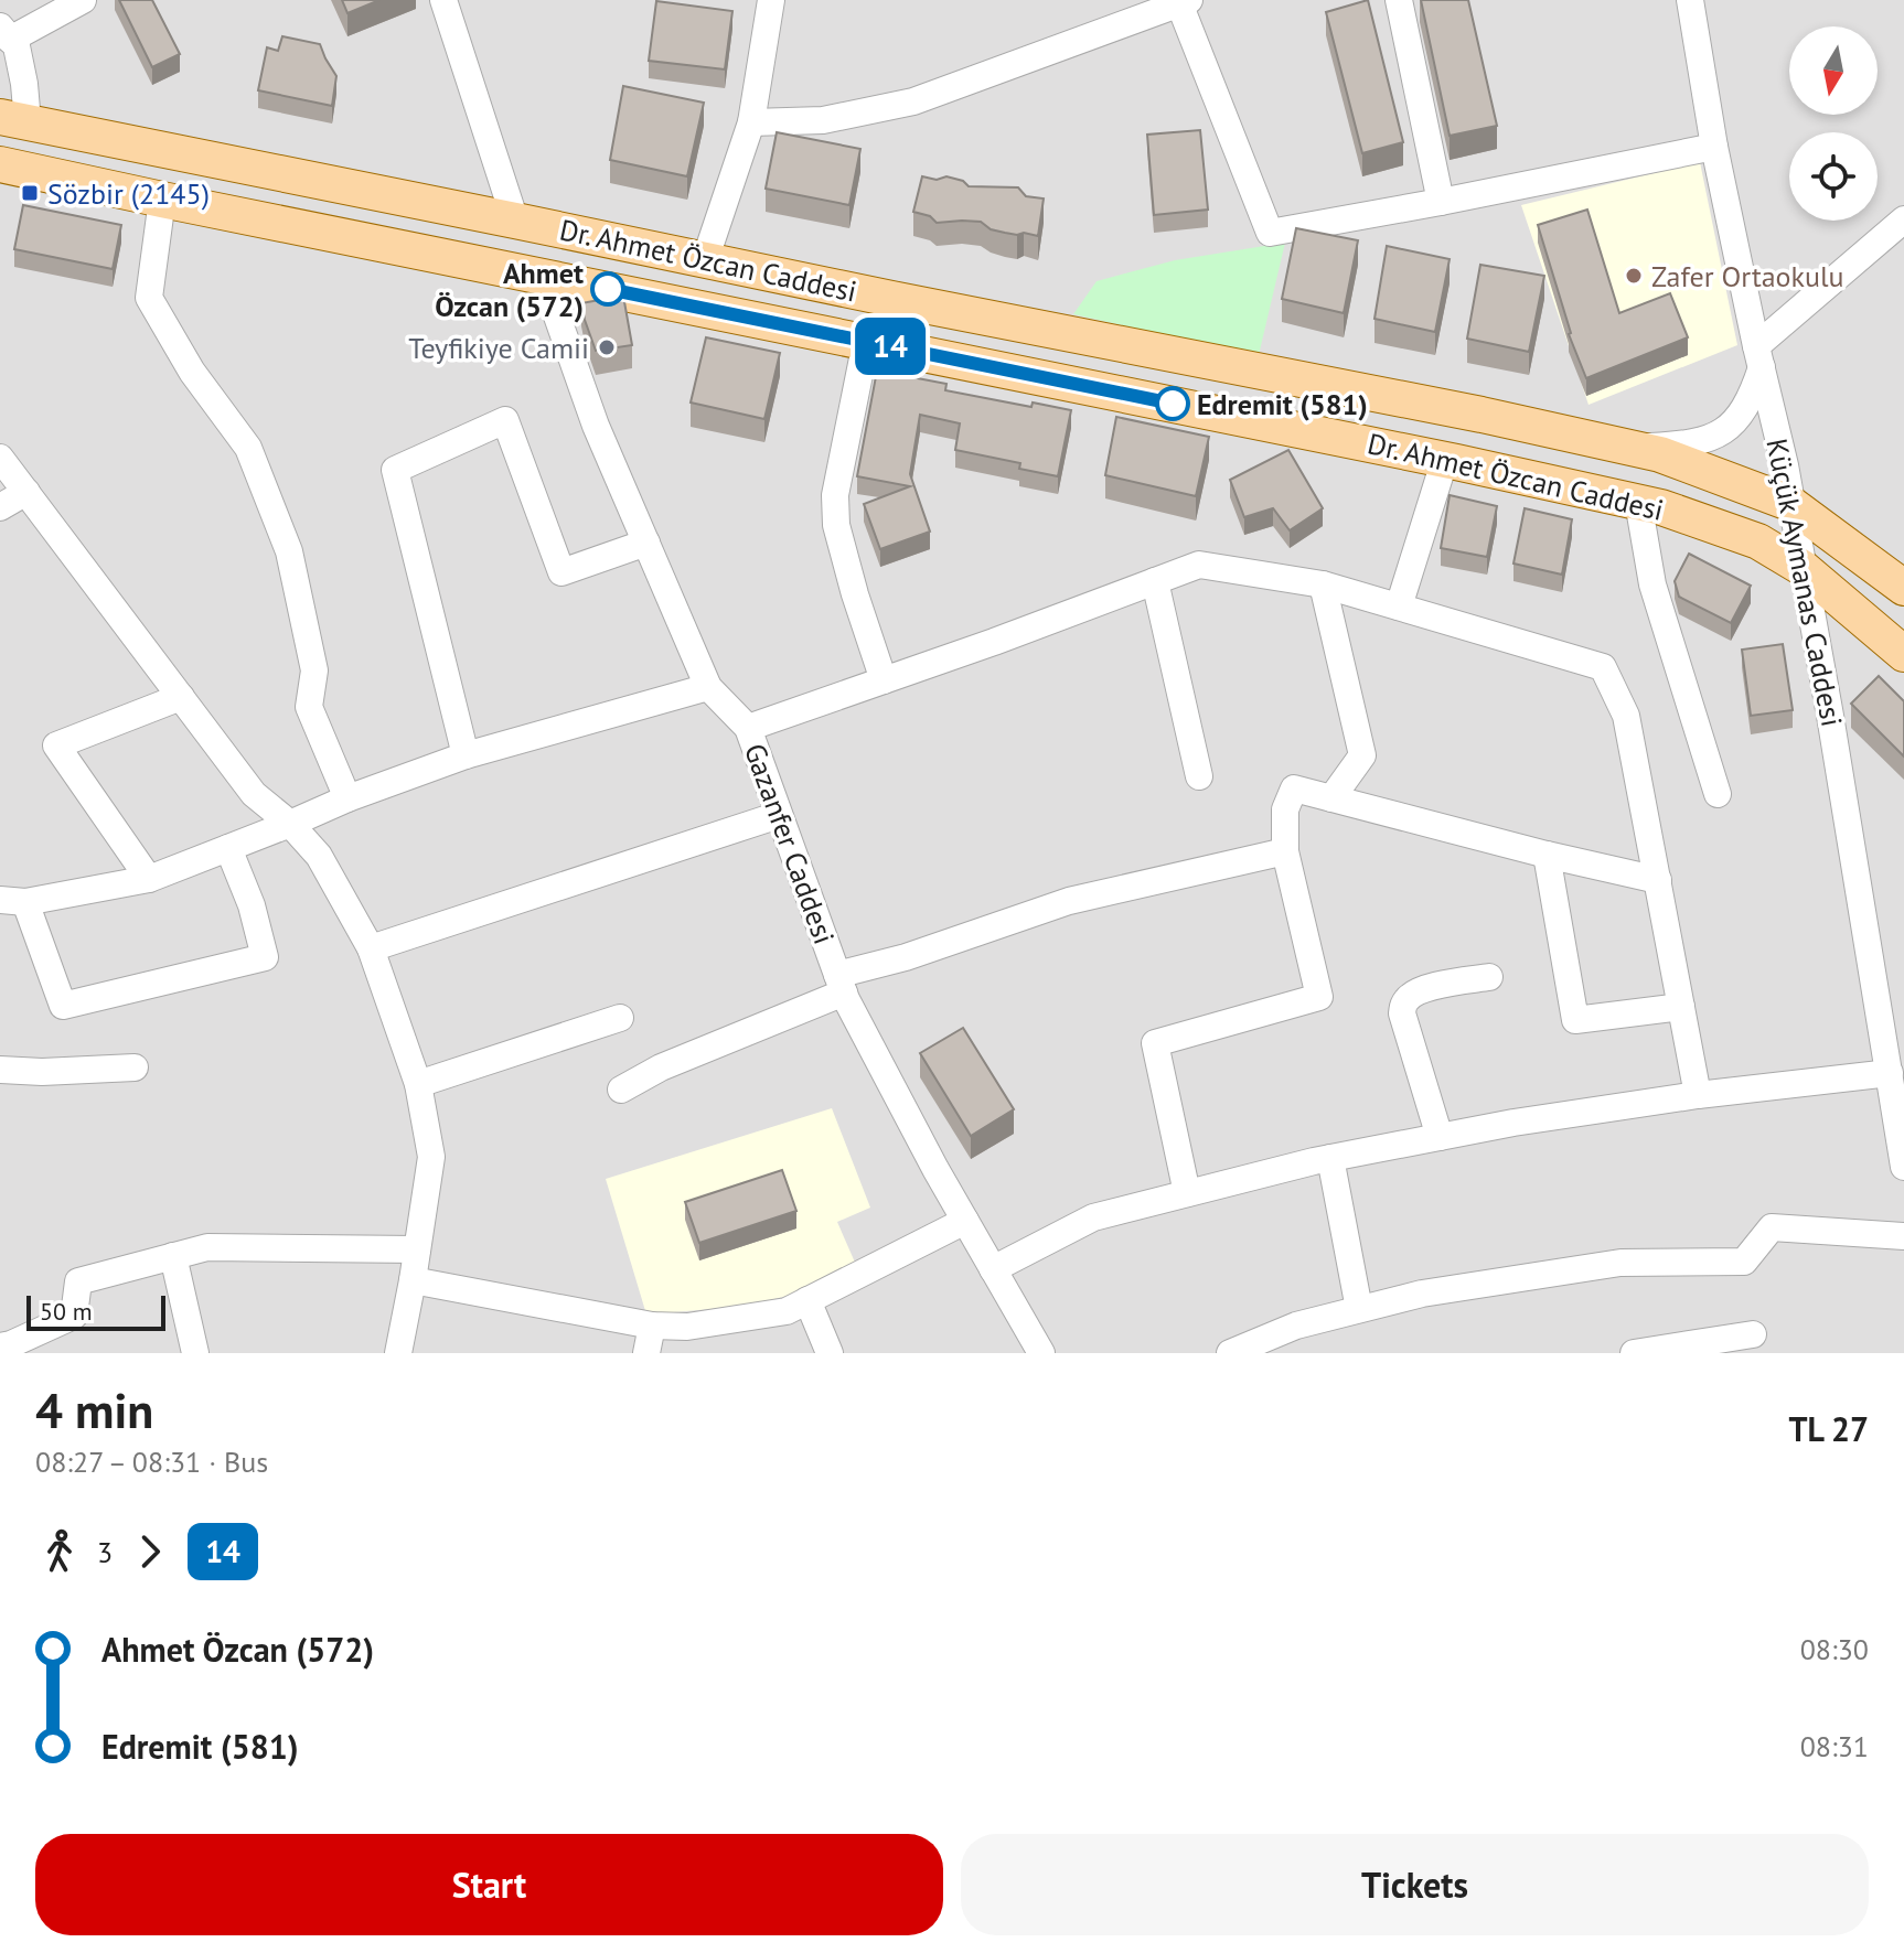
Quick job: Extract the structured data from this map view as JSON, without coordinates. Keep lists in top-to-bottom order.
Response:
{
  "streets": {
    "main road": ["Dr. Ahmet Özcan Caddesi"],
    "street": ["Küçük Aymanas Caddesi", "Gazanfer Caddesi"]
  },
  "crossings": [
    ["Dr. Ahmet Özcan Caddesi", "Küçük Aymanas Caddesi"],
    ["Dr. Ahmet Özcan Caddesi", "Gazanfer Caddesi"]
  ],
  "places": {
    "transit": ["Sözbir (2145)"],
    "other": [
      "Zafer Ortaokulu",
      "Ahmet Özcan (572)",
      "Teyfikiye Camii",
      "Edremit (581)"
    ]
  },
  "lines": ["bus line 14"],
  "scale_bar": "50 m",
  "north": "bottom",
  "page": {
    "on_map": "14",
    "scale": "50 m",
    "heading": ["4 min", "08:27 – 08:31 · Bus", "TL 27"],
    "legs": ["3", "14"],
    "list": [
      {
        "name": "Ahmet Özcan (572)",
        "value": "08:30"
      },
      {
        "name": "Edremit (581)",
        "value": "08:31"
      }
    ],
    "buttons": ["Start", "Tickets"]
  }
}
